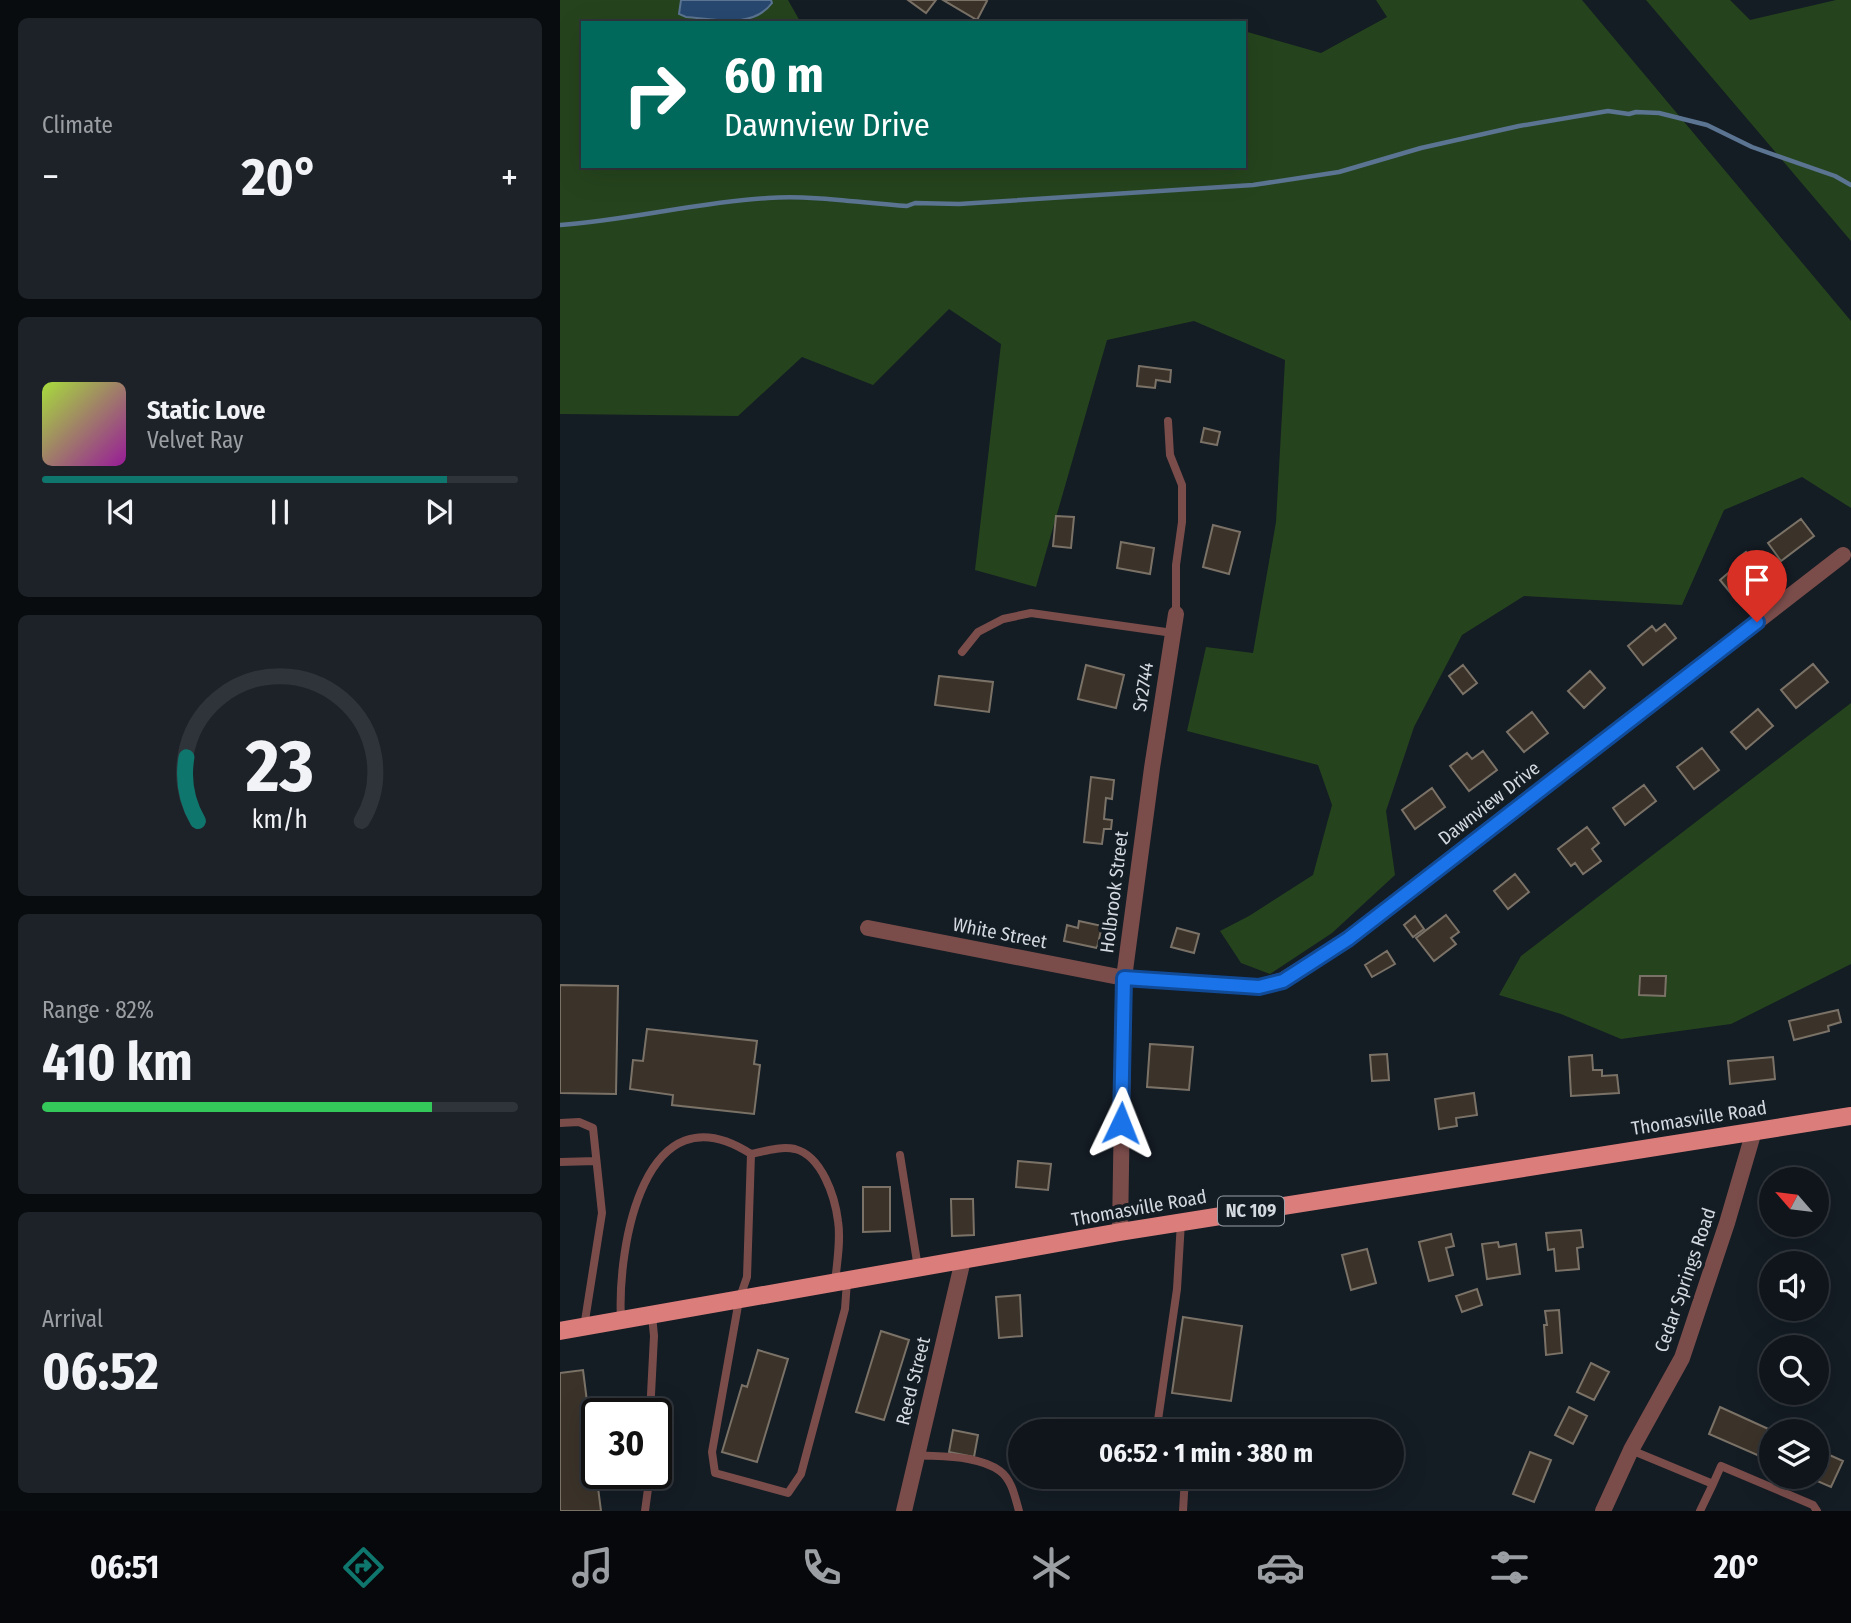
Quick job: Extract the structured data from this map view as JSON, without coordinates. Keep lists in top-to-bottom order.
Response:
{
  "streets": {
    "main road": ["Thomasville Road", "NC 109"],
    "street": [
      "Sr2744",
      "Dawnview Drive",
      "Holbrook Street",
      "White Street",
      "Cedar Springs Road",
      "Reed Street"
    ]
  },
  "crossings": [
    ["Sr2744", "Holbrook Street"],
    ["Dawnview Drive", "Holbrook Street"],
    ["Dawnview Drive", "White Street"],
    ["Holbrook Street", "White Street"],
    ["Holbrook Street", "Thomasville Road"],
    ["Thomasville Road", "Cedar Springs Road"],
    ["Thomasville Road", "Reed Street"]
  ],
  "north": "top left",
  "page": {
    "tile": [
      "Climate",
      ["Range · 82%", "410 km"],
      ["Arrival", "06:52"]
    ],
    "turn": ["60 m", "Dawnview Drive"],
    "heat": ["−", "20°", "+"],
    "song": ["Static Love", "Velvet Ray"],
    "limit": "30",
    "trip": "06:52 · 1 min · 380 m",
    "tabs": ["06:51", "20°"],
    "gauge": ["23", "km/h"]
  }
}
